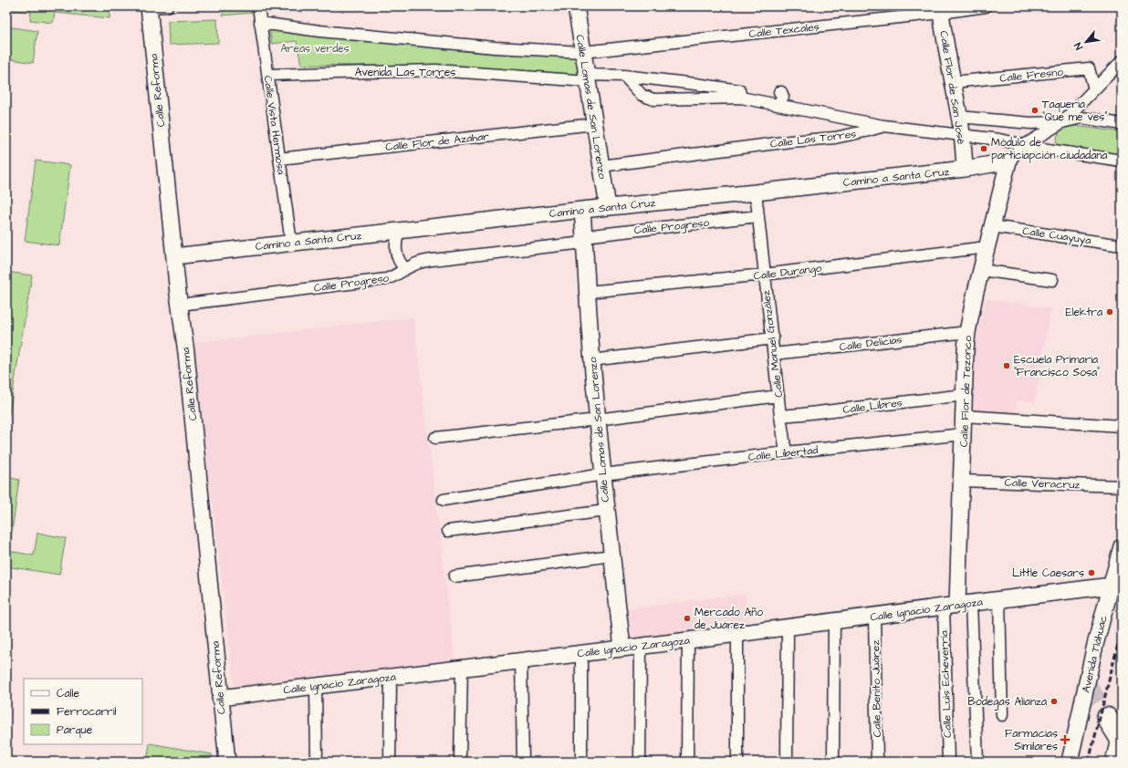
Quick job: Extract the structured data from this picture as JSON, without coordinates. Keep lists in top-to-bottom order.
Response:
{
  "streets": {
    "street": [
      "Calle Texcales",
      "Avenida Las Torres",
      "Calle Fresno",
      "Calle Flor de San José",
      "Calle Reforma",
      "Calle Lomas de San Lorenzo",
      "Calle Vista Hermosa",
      "Calle Las Torres",
      "Calle Flor de Azahar",
      "Camino a Santa Cruz",
      "Calle Progreso",
      "Calle Cuayuya",
      "Calle Durango",
      "Calle Delicias",
      "Calle Manuel González",
      "Calle Flor de Tezonco",
      "Calle Libres",
      "Calle Libertad",
      "Calle Veracruz",
      "Calle Ignacio Zaragoza",
      "Avenida Tláhuac",
      "Calle Luis Echeverría",
      "Calle Benito Juárez"
    ]
  },
  "crossings": [
    ["Calle Texcales", "Calle Flor de San José"],
    ["Calle Texcales", "Calle Lomas de San Lorenzo"],
    ["Calle Texcales", "Calle Vista Hermosa"],
    ["Avenida Las Torres", "Calle Lomas de San Lorenzo"],
    ["Avenida Las Torres", "Calle Vista Hermosa"],
    ["Avenida Las Torres", "Calle Las Torres"],
    ["Calle Fresno", "Calle Flor de San José"],
    ["Calle Flor de San José", "Calle Las Torres"],
    ["Calle Flor de San José", "Camino a Santa Cruz"],
    ["Calle Reforma", "Camino a Santa Cruz"],
    ["Calle Reforma", "Calle Progreso"],
    ["Calle Reforma", "Calle Ignacio Zaragoza"],
    ["Calle Lomas de San Lorenzo", "Calle Las Torres"],
    ["Calle Lomas de San Lorenzo", "Calle Flor de Azahar"],
    ["Calle Lomas de San Lorenzo", "Camino a Santa Cruz"],
    ["Calle Lomas de San Lorenzo", "Calle Progreso"],
    ["Calle Lomas de San Lorenzo", "Calle Durango"],
    ["Calle Lomas de San Lorenzo", "Calle Libertad"],
    ["Calle Lomas de San Lorenzo", "Calle Ignacio Zaragoza"],
    ["Calle Vista Hermosa", "Calle Flor de Azahar"],
    ["Calle Vista Hermosa", "Camino a Santa Cruz"],
    ["Camino a Santa Cruz", "Calle Manuel González"],
    ["Camino a Santa Cruz", "Calle Flor de Tezonco"],
    ["Calle Progreso", "Calle Manuel González"],
    ["Calle Cuayuya", "Calle Flor de Tezonco"],
    ["Calle Durango", "Calle Manuel González"],
    ["Calle Durango", "Calle Flor de Tezonco"],
    ["Calle Delicias", "Calle Manuel González"],
    ["Calle Delicias", "Calle Flor de Tezonco"],
    ["Calle Manuel González", "Calle Libres"],
    ["Calle Manuel González", "Calle Libertad"],
    ["Calle Flor de Tezonco", "Calle Libres"],
    ["Calle Flor de Tezonco", "Calle Libertad"],
    ["Calle Flor de Tezonco", "Calle Veracruz"],
    ["Calle Flor de Tezonco", "Calle Ignacio Zaragoza"],
    ["Calle Flor de Tezonco", "Calle Luis Echeverría"],
    ["Calle Ignacio Zaragoza", "Avenida Tláhuac"],
    ["Calle Ignacio Zaragoza", "Calle Luis Echeverría"],
    ["Calle Ignacio Zaragoza", "Calle Benito Juárez"]
  ],
  "parks": ["Areas verdes"],
  "places": {
    "other": [
      "Taqueria \"Que me ves\"",
      "Módulo de particiapción ciudadana",
      "Elektra",
      "Escuela Primaria \"Francisco Sosa\"",
      "Little Caesars",
      "Mercado Año de Juárez",
      "Bodegas Alianza"
    ],
    "health": ["Farmacias Similares"]
  },
  "legend": ["Calle", "Ferrocarril", "Parque"],
  "north": "bottom left"
}
